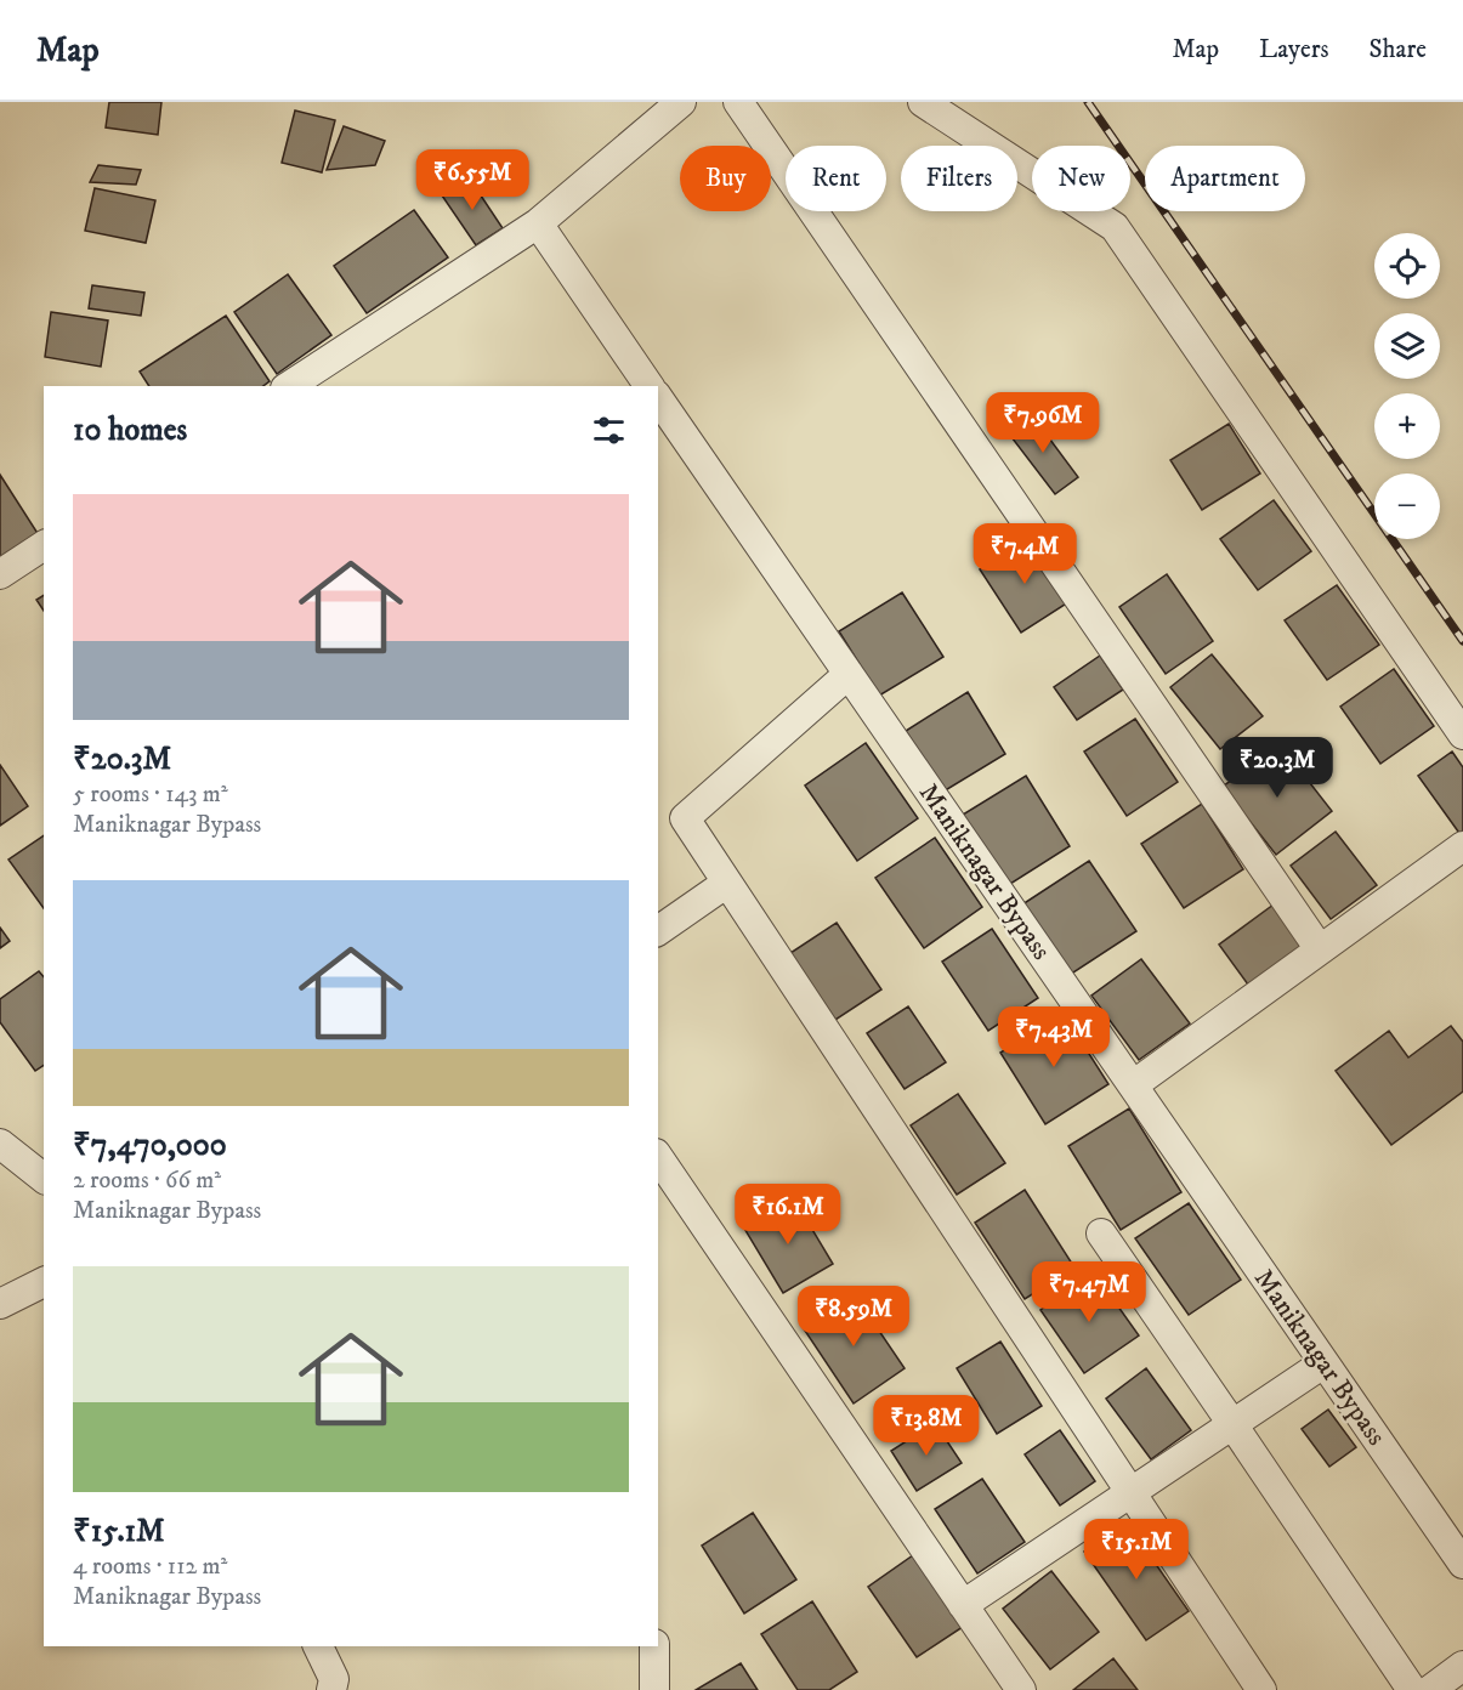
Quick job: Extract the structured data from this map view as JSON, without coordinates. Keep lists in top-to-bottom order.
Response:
{
  "streets": {
    "street": ["Maniknagar Bypass"]
  },
  "page": {
    "header": "Map",
    "nav": ["Map", "Layers", "Share"],
    "chip": [
      "Buy",
      "Rent",
      "Filters",
      "New",
      "Apartment"
    ],
    "price": [
      "₹6.55M",
      "₹7.96M",
      "₹7.4M",
      "₹20.3M",
      "₹7.43M",
      "₹16.1M",
      "₹7.47M",
      "₹8.59M",
      "₹13.8M",
      "₹15.1M"
    ],
    "map_buttons": ["+", "−"],
    "heading": "10 homes",
    "list": [
      {
        "name": "₹20.3M",
        "note": "5 rooms · 143 m² · Maniknagar Bypass"
      },
      {
        "name": "₹7,470,000",
        "note": "2 rooms · 66 m² · Maniknagar Bypass"
      },
      {
        "name": "₹15.1M",
        "note": "4 rooms · 112 m² · Maniknagar Bypass"
      }
    ]
  }
}
